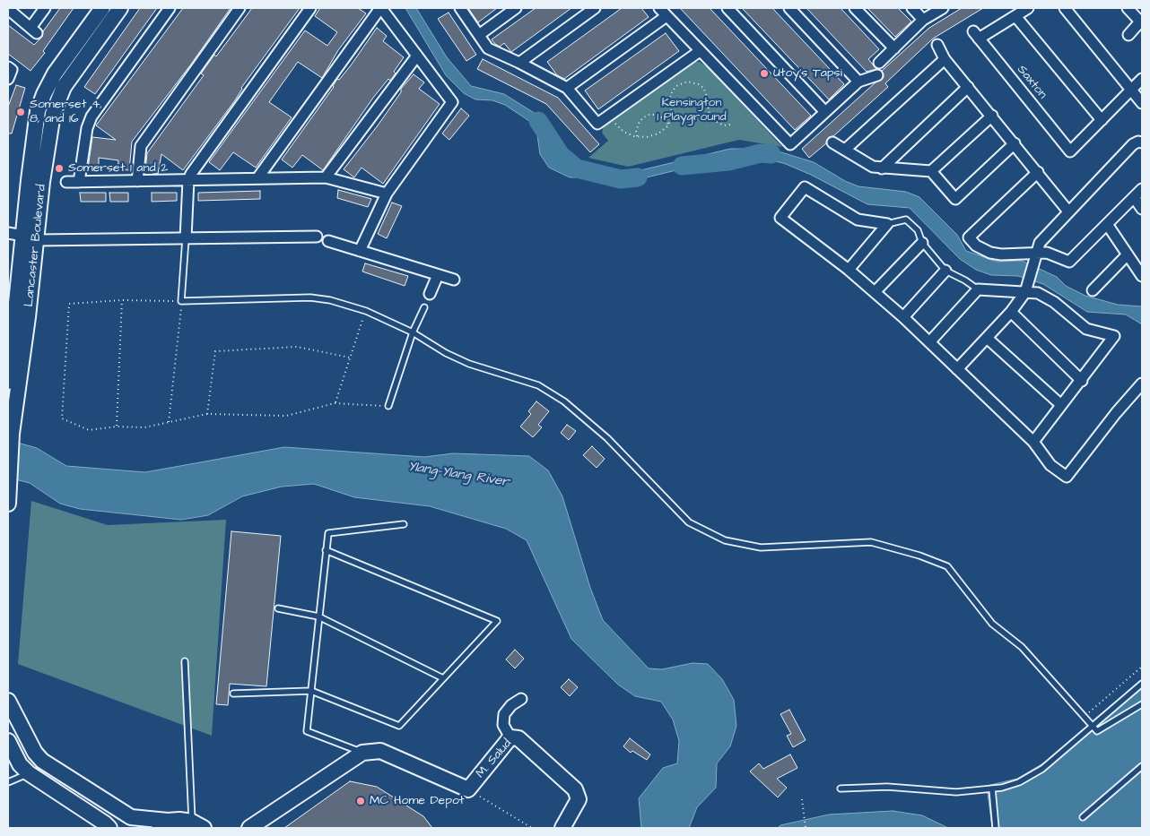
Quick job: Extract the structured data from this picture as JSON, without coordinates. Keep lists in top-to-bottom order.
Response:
{
  "streets": {
    "main road": ["Lancaster Boulevard", "M. Salud"],
    "street": ["Saxton"]
  },
  "water": ["Ylang-Ylang River"],
  "parks": ["Kensington 1 Playground"],
  "places": [
    "Utoy's Tapsi",
    "Somerset 4, 8, and 16",
    "Somerset 1 and 2",
    "MC Home Depot"
  ]
}
